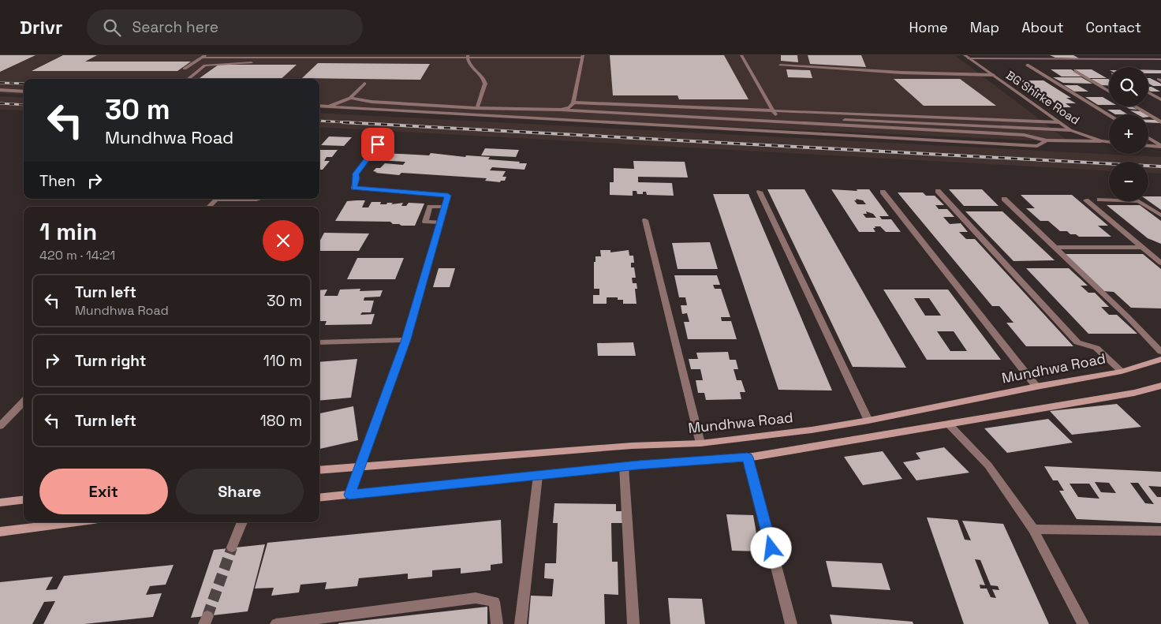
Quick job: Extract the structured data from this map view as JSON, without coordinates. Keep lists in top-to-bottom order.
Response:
{
  "streets": {
    "main road": ["Mundhwa Road"],
    "street": ["BG Shirke Road"]
  },
  "page": {
    "header": "Drivr",
    "search": "Search here",
    "nav": [
      "Home",
      "Map",
      "About",
      "Contact"
    ],
    "map_buttons": ["+", "−"],
    "turn": ["30 m", "Mundhwa Road"],
    "then": "Then",
    "heading": ["1 min", "420 m · 14:21"],
    "list": [
      {
        "name": "Turn left",
        "note": "Mundhwa Road",
        "value": "30 m"
      },
      {
        "name": "Turn right",
        "value": "110 m"
      },
      {
        "name": "Turn left",
        "value": "180 m"
      }
    ],
    "buttons": ["Exit", "Share"]
  }
}
